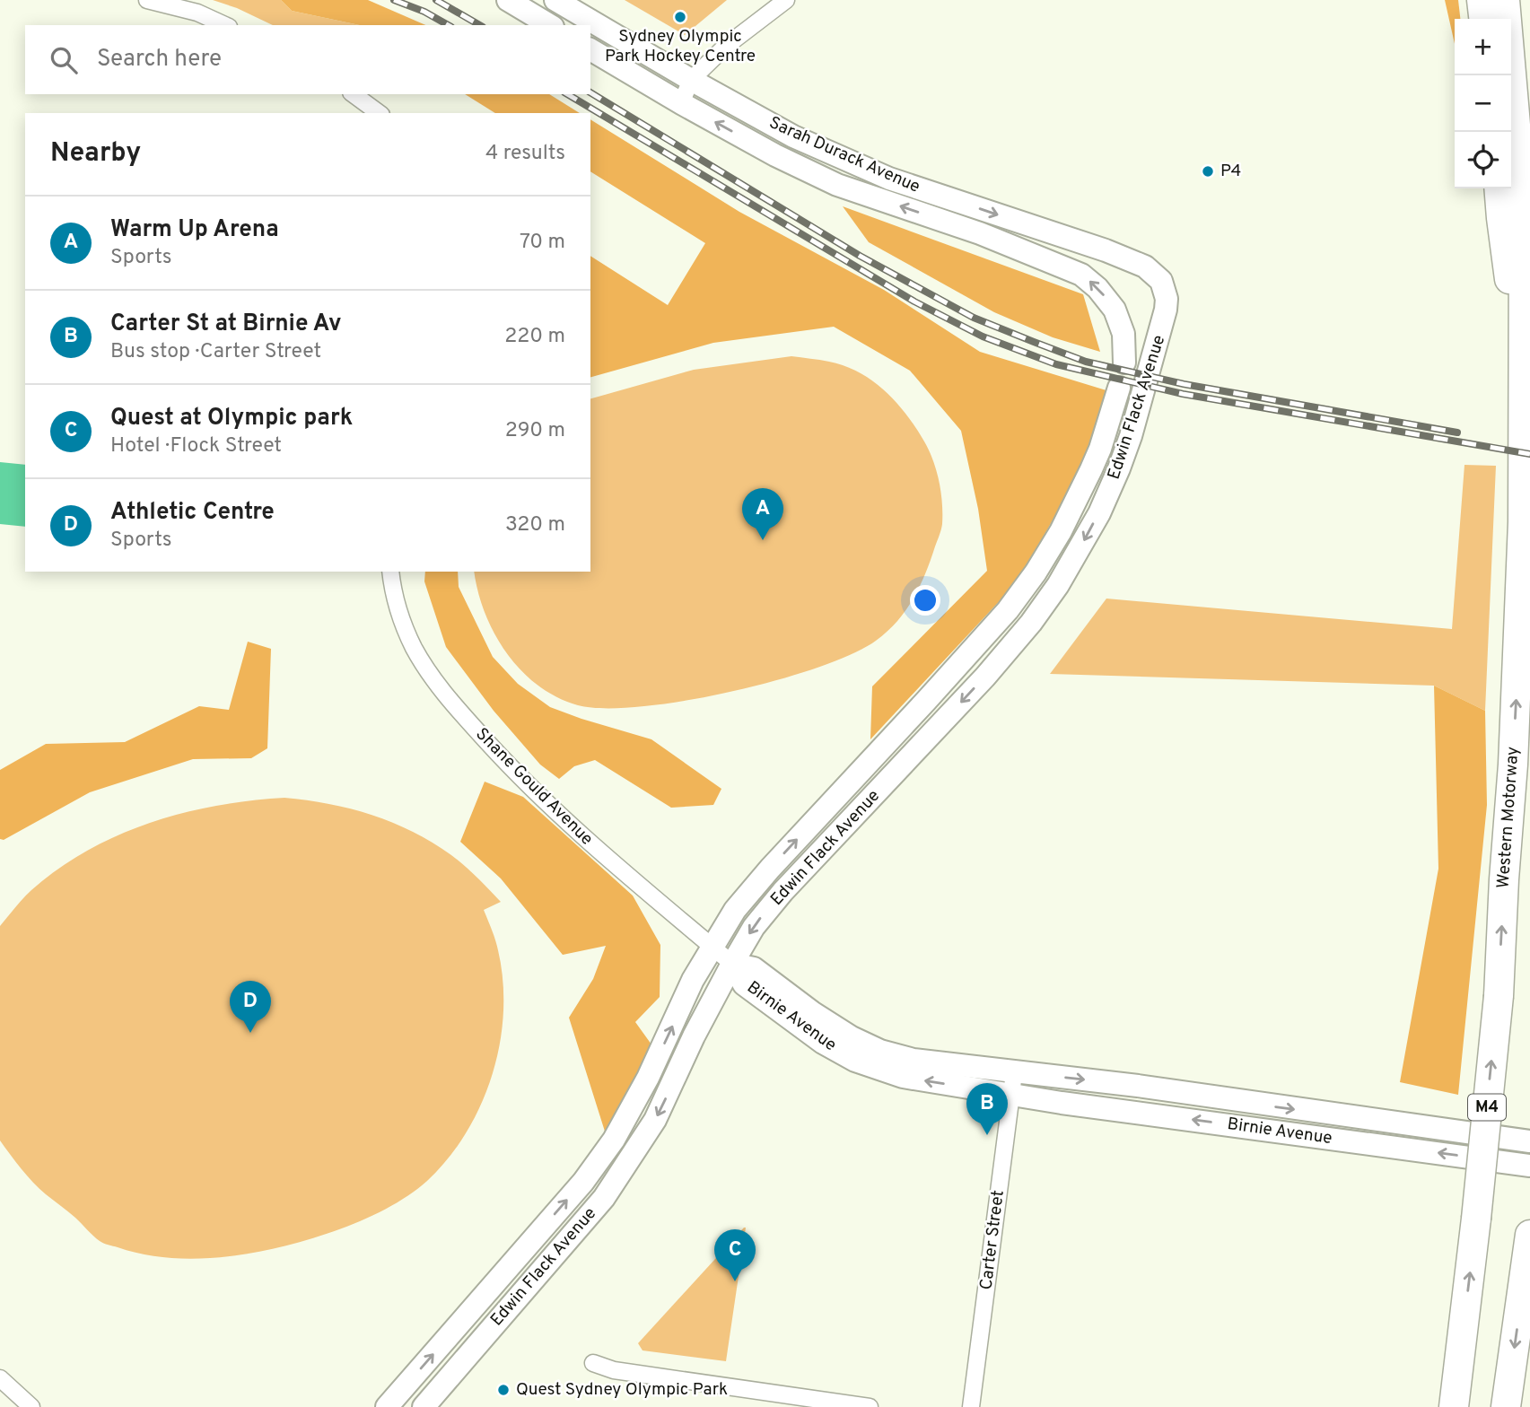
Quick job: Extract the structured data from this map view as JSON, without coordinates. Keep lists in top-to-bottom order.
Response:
{
  "streets": {
    "highway": ["Western Motorway", "M4"],
    "street": [
      "Sarah Durack Avenue",
      "Edwin Flack Avenue",
      "Shane Gould Avenue",
      "Birnie Avenue",
      "Carter Street"
    ]
  },
  "crossings": [
    ["Sarah Durack Avenue", "Edwin Flack Avenue"],
    ["Edwin Flack Avenue", "Shane Gould Avenue"],
    ["Edwin Flack Avenue", "Birnie Avenue"],
    ["Shane Gould Avenue", "Birnie Avenue"],
    ["Birnie Avenue", "Carter Street"]
  ],
  "one_way": ["Western Motorway"],
  "places": ["Sydney Olympic Park Hockey Centre", "P4", "Quest Sydney Olympic Park"],
  "page": {
    "map_buttons": ["+", "−"],
    "search": "Search here",
    "heading": ["Nearby", "4 results"],
    "list": [
      {
        "mark": "A",
        "name": "Warm Up Arena",
        "note": "Sports",
        "value": "70 m"
      },
      {
        "mark": "B",
        "name": "Carter St at Birnie Av",
        "note": "Bus stop · Carter Street",
        "value": "220 m"
      },
      {
        "mark": "C",
        "name": "Quest at Olympic park",
        "note": "Hotel · Flock Street",
        "value": "290 m"
      },
      {
        "mark": "D",
        "name": "Athletic Centre",
        "note": "Sports",
        "value": "320 m"
      }
    ],
    "pins": [
      "A",
      "D",
      "B",
      "C"
    ]
  }
}
